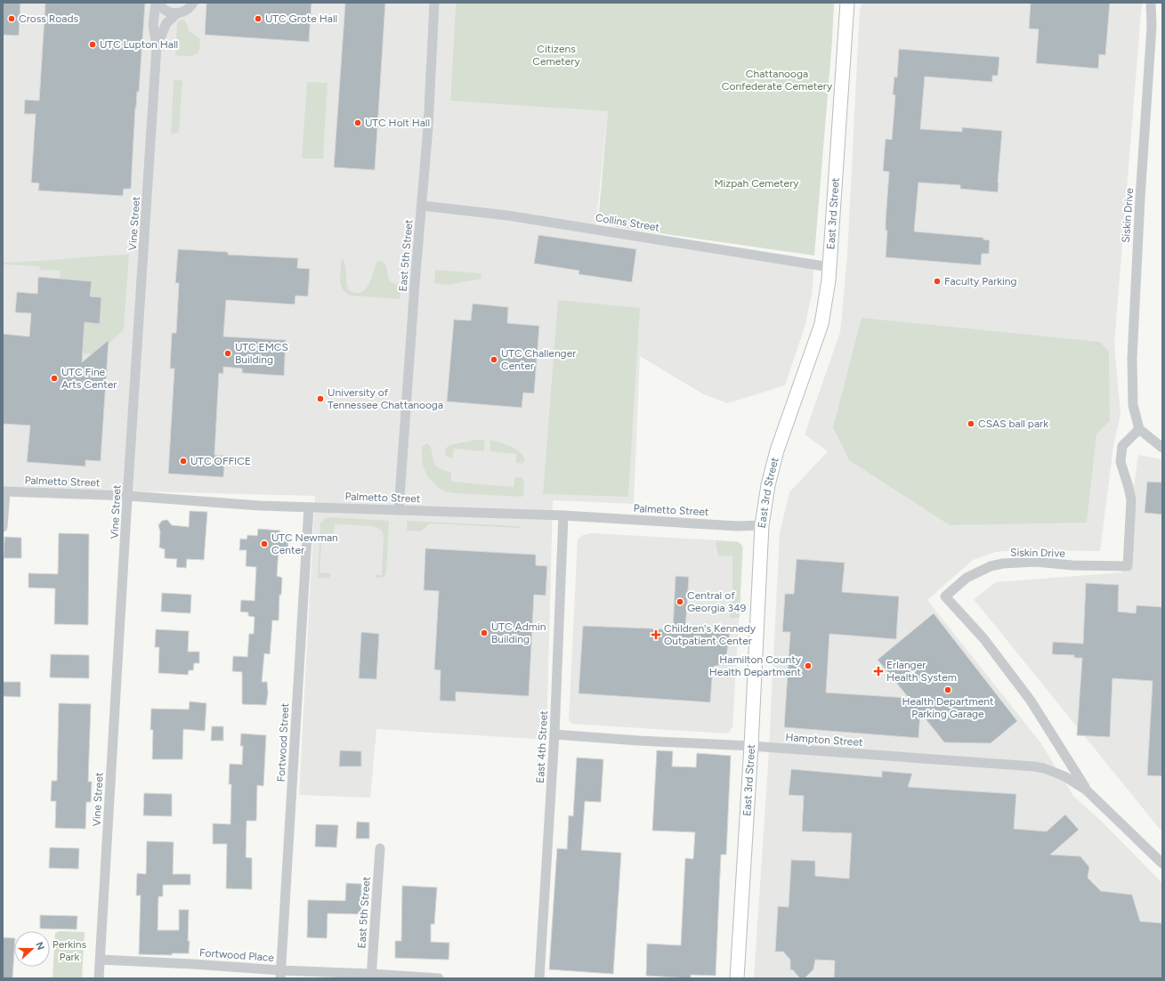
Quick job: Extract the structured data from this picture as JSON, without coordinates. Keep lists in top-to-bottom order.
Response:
{
  "streets": {
    "main road": ["East 3rd Street"],
    "street": [
      "Siskin Drive",
      "Collins Street",
      "Vine Street",
      "East 5th Street",
      "Palmetto Street",
      "Hampton Street",
      "Fortwood Street",
      "East 4th Street",
      "Fortwood Place"
    ]
  },
  "crossings": [
    ["East 3rd Street", "Collins Street"],
    ["East 3rd Street", "Palmetto Street"],
    ["East 3rd Street", "Hampton Street"],
    ["Siskin Drive", "Hampton Street"],
    ["Collins Street", "East 5th Street"],
    ["Vine Street", "Palmetto Street"],
    ["Vine Street", "Fortwood Place"],
    ["East 5th Street", "Palmetto Street"],
    ["East 5th Street", "Fortwood Place"],
    ["Palmetto Street", "Fortwood Street"],
    ["Palmetto Street", "East 4th Street"],
    ["Hampton Street", "East 4th Street"],
    ["Fortwood Street", "Fortwood Place"]
  ],
  "parks": [
    "Citizens Cemetery",
    "Chattanooga Confederate Cemetery",
    "Mizpah Cemetery",
    "Perkins Park"
  ],
  "places": {
    "other": [
      "Cross Roads",
      "UTC Grote Hall",
      "UTC Lupton Hall",
      "UTC Holt Hall",
      "Faculty Parking",
      "UTC EMCS Building",
      "UTC Challenger Center",
      "UTC Fine Arts Center",
      "University of Tennessee Chattanooga",
      "CSAS ball park",
      "UTC OFFICE",
      "UTC Newman Center",
      "Central of Georgia 349",
      "UTC Admin Building",
      "Hamilton County Health Department",
      "Health Department Parking Garage"
    ],
    "health": ["Children's Kennedy Outpatient Center", "Erlanger Health System"]
  },
  "north": "right"
}
